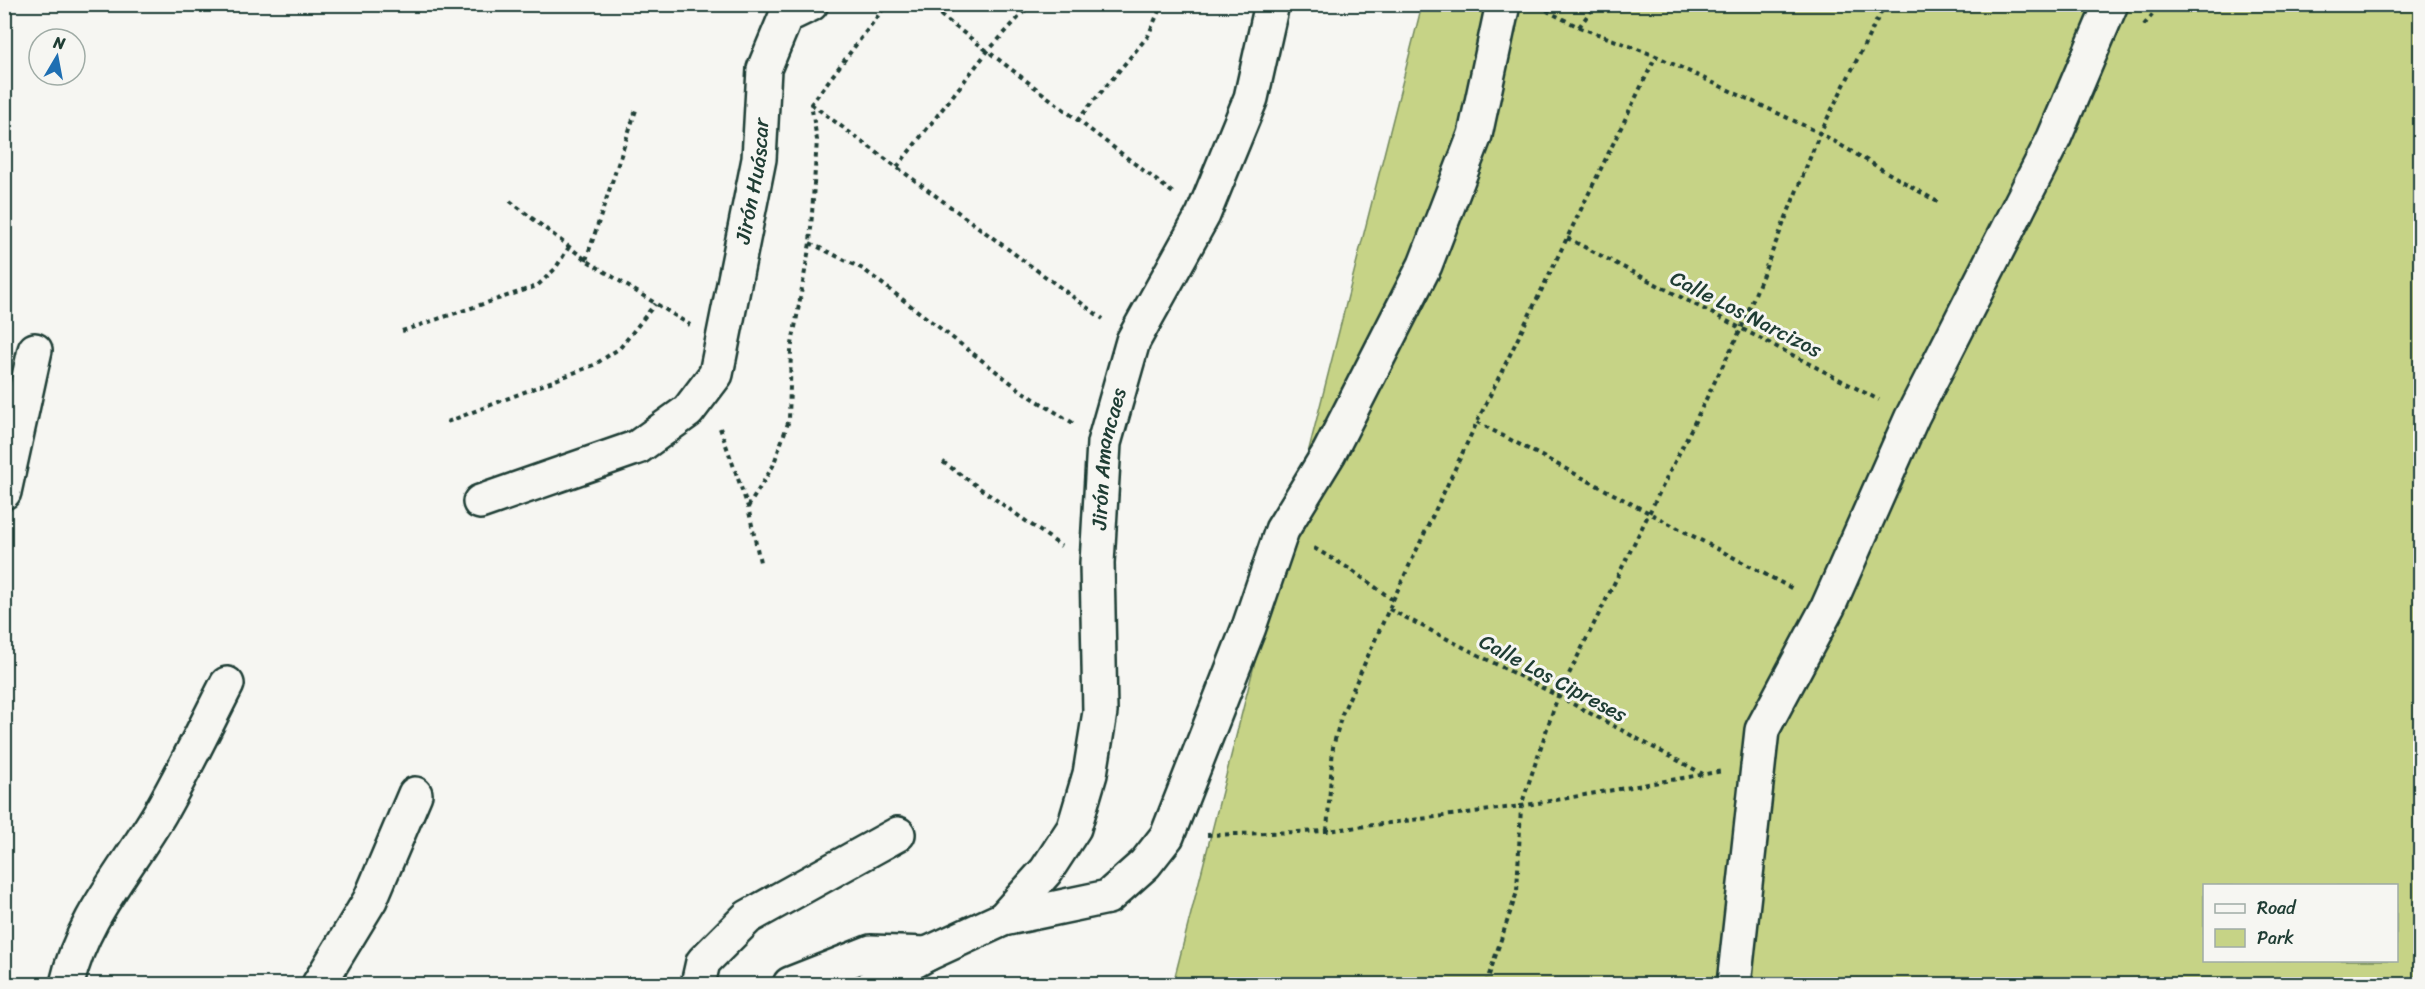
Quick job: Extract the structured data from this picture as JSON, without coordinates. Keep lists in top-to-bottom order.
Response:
{
  "streets": {
    "street": ["Jirón Huáscar", "Jirón Amancaes"],
    "path": ["Calle Los Narcizos", "Calle Los Cipreses"]
  },
  "legend": ["Road", "Park"],
  "north": "top"
}
